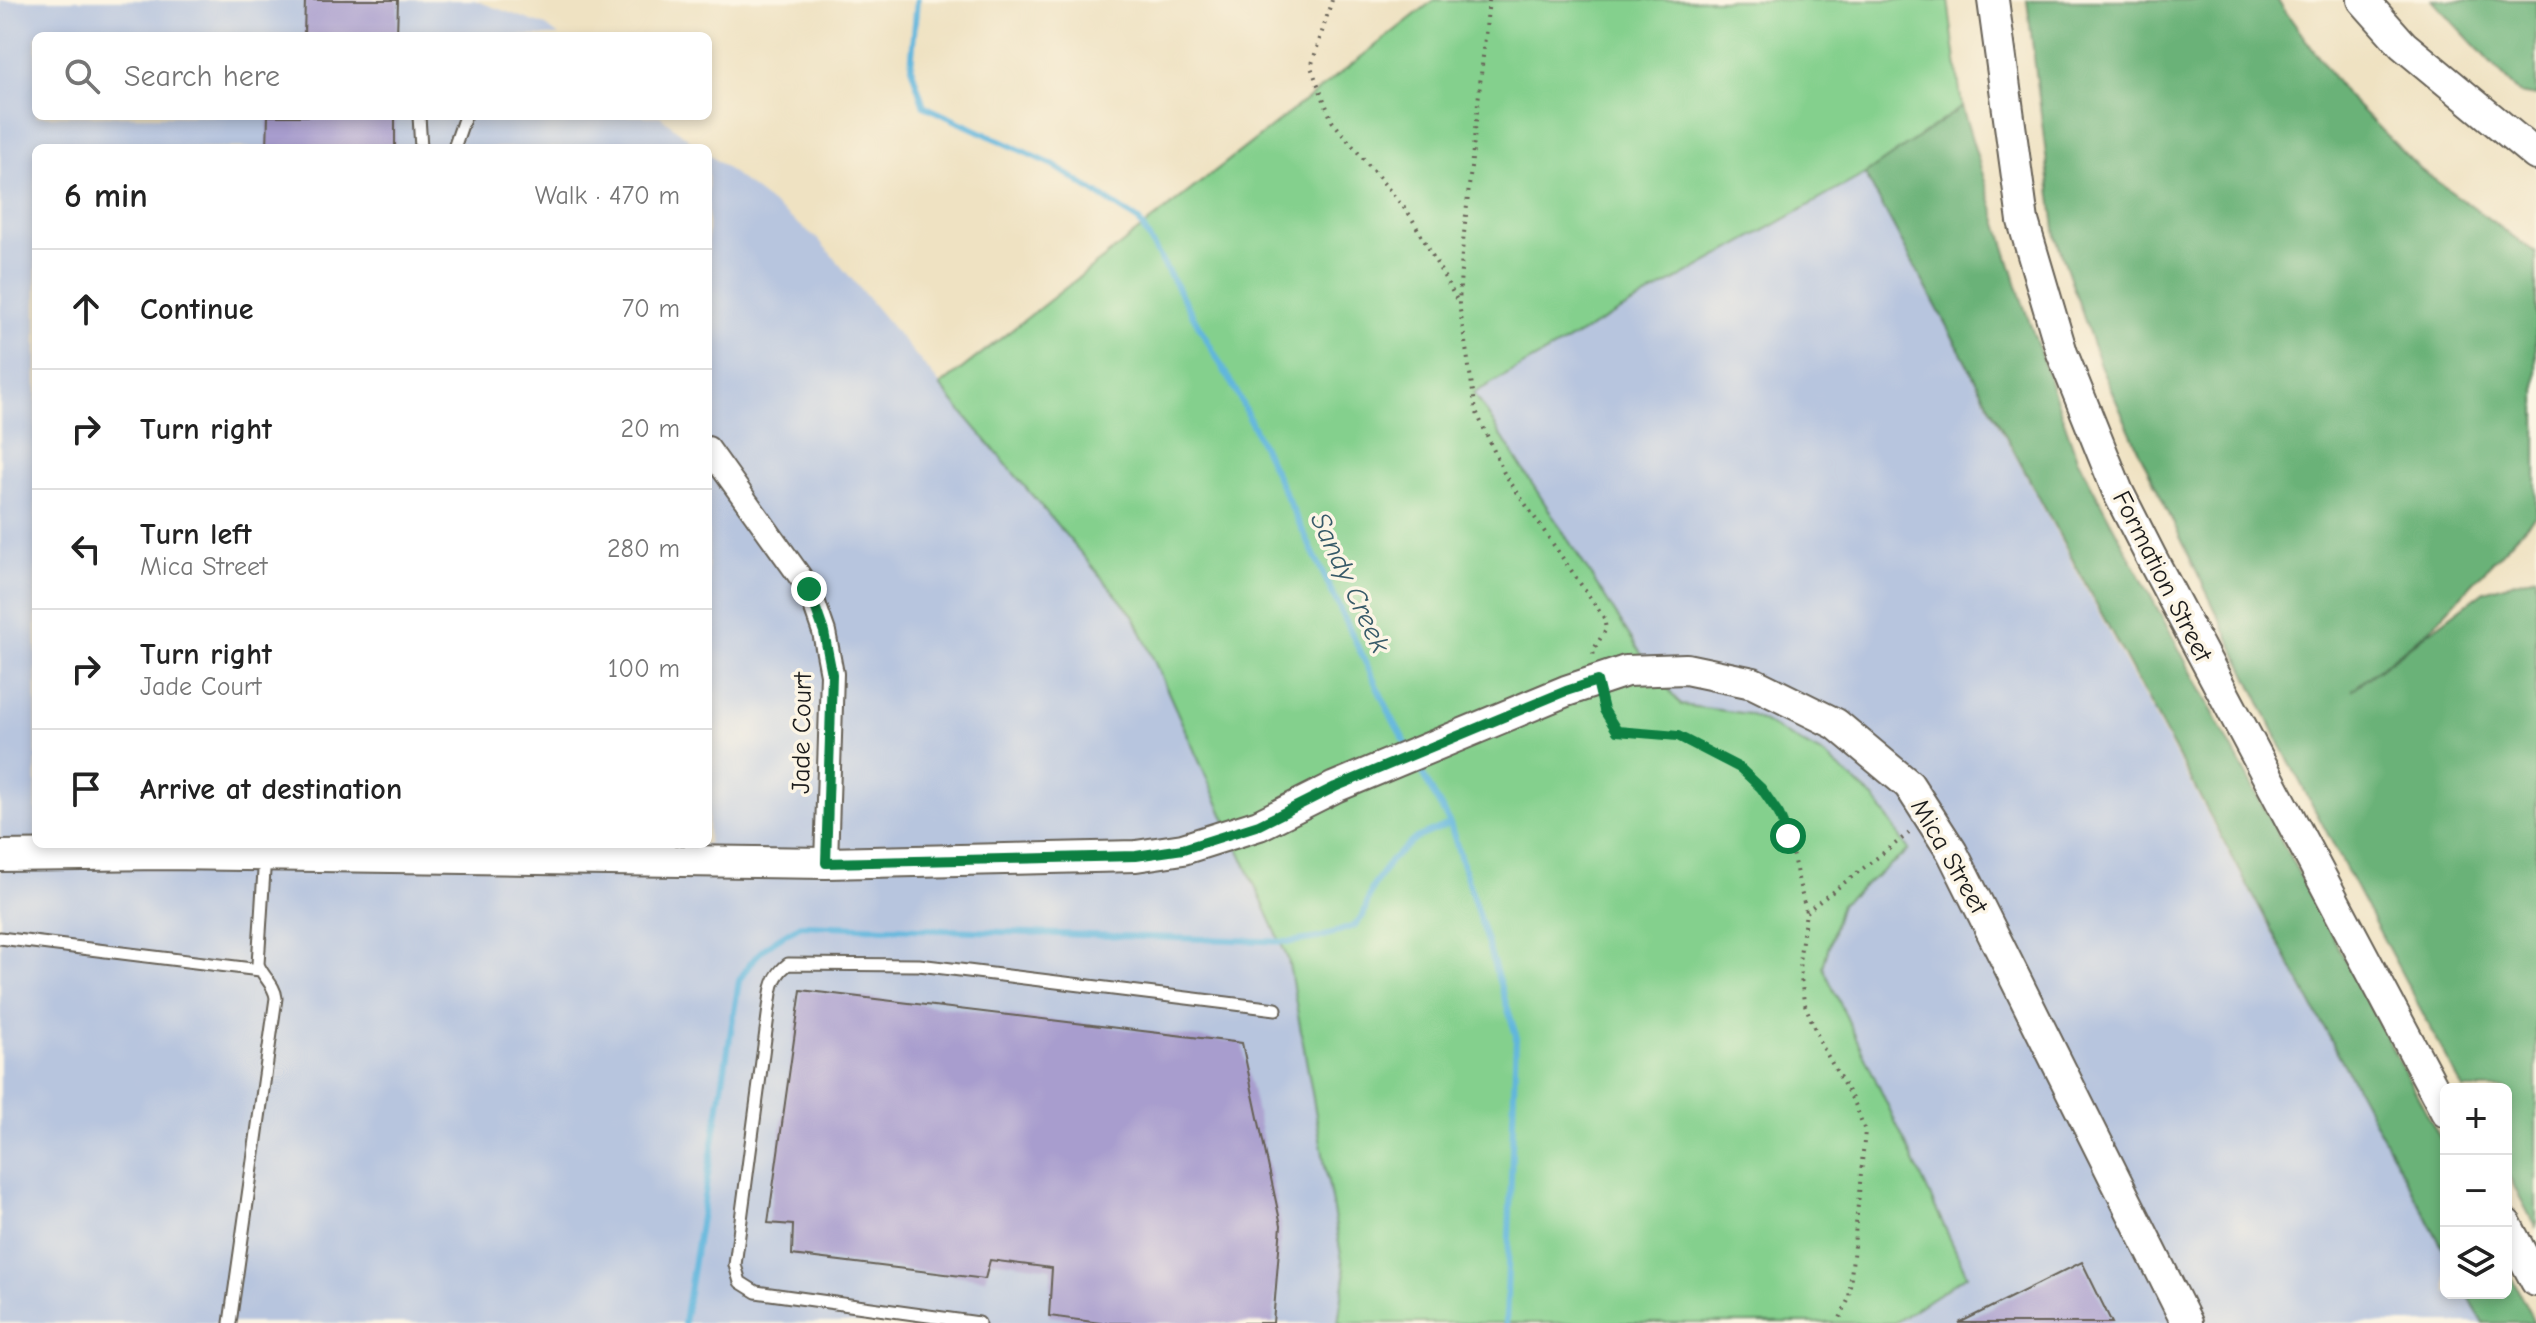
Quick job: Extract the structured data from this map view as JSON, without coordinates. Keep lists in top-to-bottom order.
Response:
{
  "streets": {
    "street": ["Formation Street", "Jade Court", "Mica Street"]
  },
  "crossings": [
    ["Jade Court", "Mica Street"]
  ],
  "water": ["Sandy Creek"],
  "page": {
    "search": "Search here",
    "heading": ["6 min", "Walk · 470 m"],
    "list": [
      ["Continue", "70 m"],
      ["Turn right", "20 m"],
      ["Turn left", "Mica Street", "280 m"],
      ["Turn right", "Jade Court", "100 m"],
      "Arrive at destination"
    ],
    "map_buttons": ["+", "−"]
  }
}
